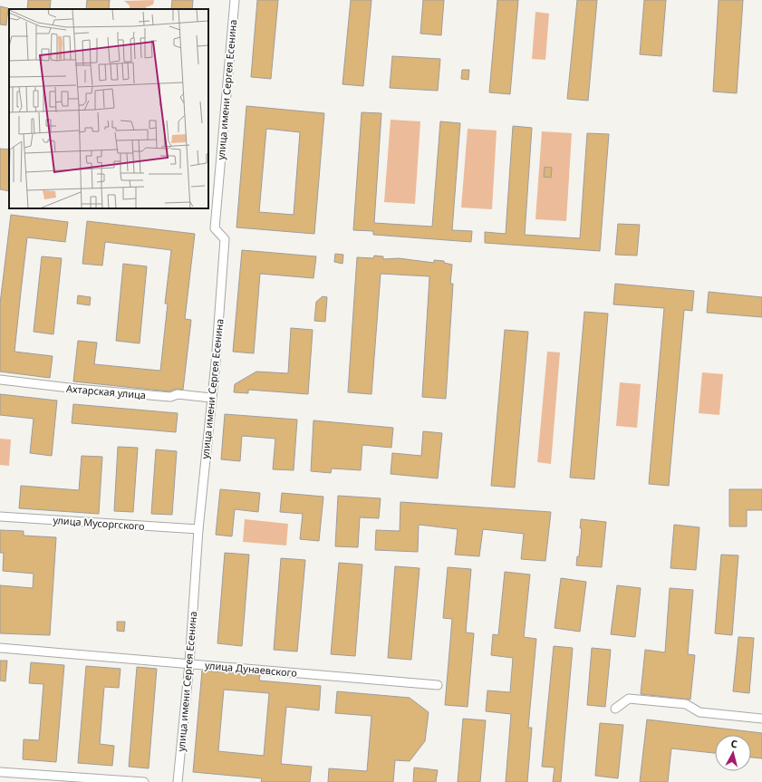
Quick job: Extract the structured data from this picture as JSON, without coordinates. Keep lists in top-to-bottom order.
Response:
{
  "streets": {
    "street": [
      "улица имени Сергея Есенина",
      "Ахтарская улица",
      "улица Мусоргского",
      "улица Дунаевского"
    ]
  },
  "crossings": [
    ["улица имени Сергея Есенина", "Ахтарская улица"],
    ["улица имени Сергея Есенина", "улица Мусоргского"],
    ["улица имени Сергея Есенина", "улица Дунаевского"]
  ],
  "north": "top"
}
